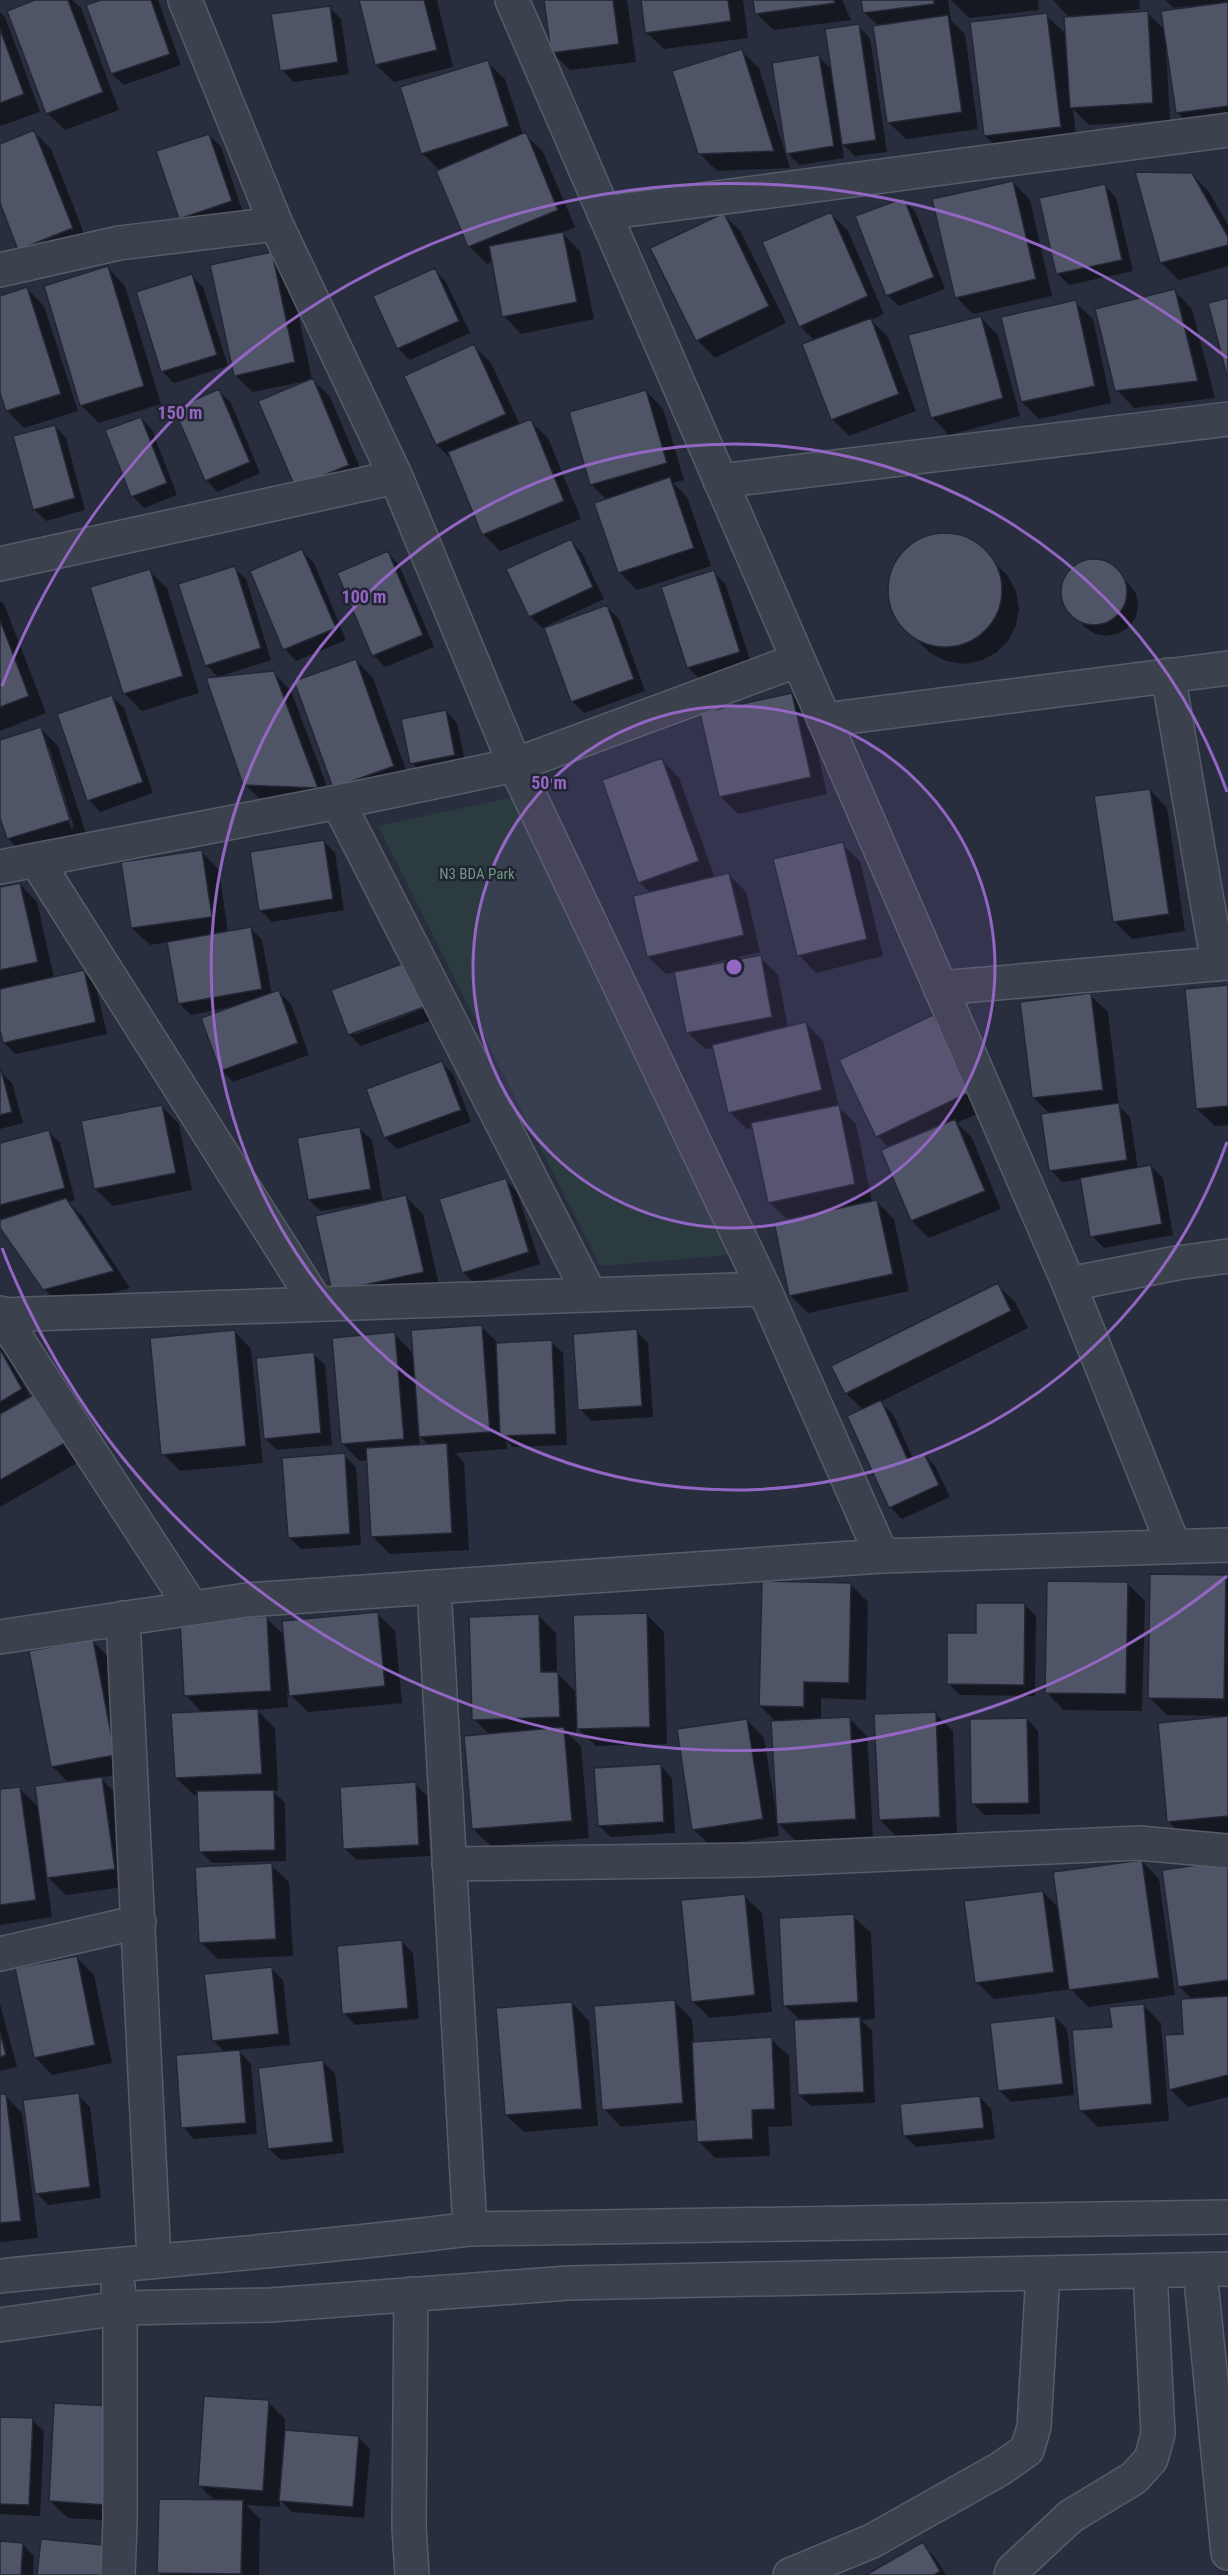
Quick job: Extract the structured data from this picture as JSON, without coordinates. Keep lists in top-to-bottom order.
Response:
{
  "parks": ["N3 BDA Park"],
  "rings": ["150 m", "100 m", "50 m"]
}
